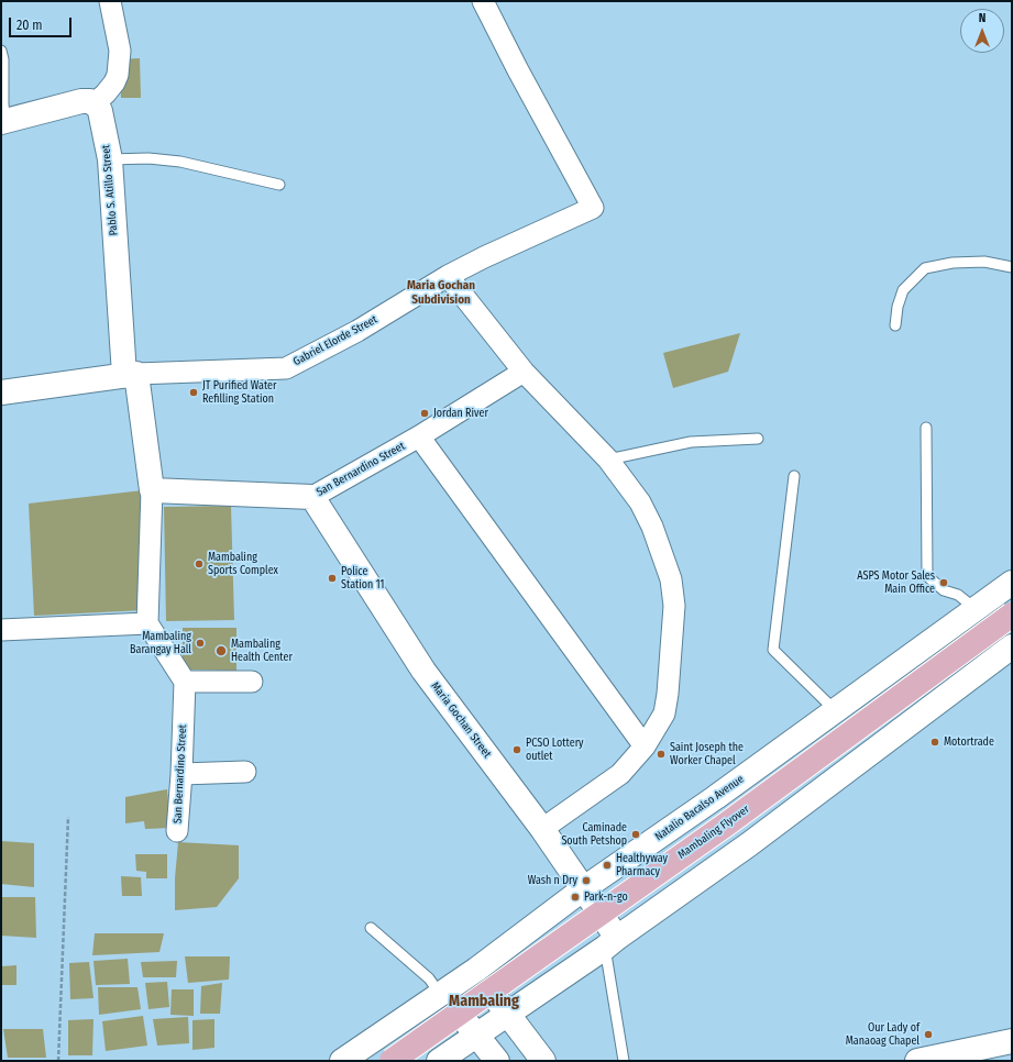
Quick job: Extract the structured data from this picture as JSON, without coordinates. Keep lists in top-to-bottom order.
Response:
{
  "streets": {
    "main road": [
      "Pablo S. Atillo Street",
      "Gabriel Elorde Street",
      "San Bernardino Street",
      "Maria Gochan Street",
      "Natalio Bacalso Avenue",
      "Mambaling Flyover"
    ]
  },
  "crossings": [
    ["Pablo S. Atillo Street", "Gabriel Elorde Street"],
    ["San Bernardino Street", "Maria Gochan Street"],
    ["Maria Gochan Street", "Natalio Bacalso Avenue"]
  ],
  "districts": ["Maria Gochan Subdivision", "Mambaling"],
  "places": [
    "JT Purified Water Refilling Station",
    "Jordan River",
    "Mambaling Sports Complex",
    "Police Station 11",
    "ASPS Motor Sales Main Office",
    "Mambaling Barangay Hall",
    "Mambaling Health Center",
    "Motortrade",
    "PCSO Lottery outlet",
    "Saint Joseph the Worker Chapel",
    "Caminade South Petshop",
    "Healthyway Pharmacy",
    "Wash n Dry",
    "Park-n-go",
    "Our Lady of Manaoag Chapel"
  ],
  "scale_bar": "20 m",
  "north": "top"
}
